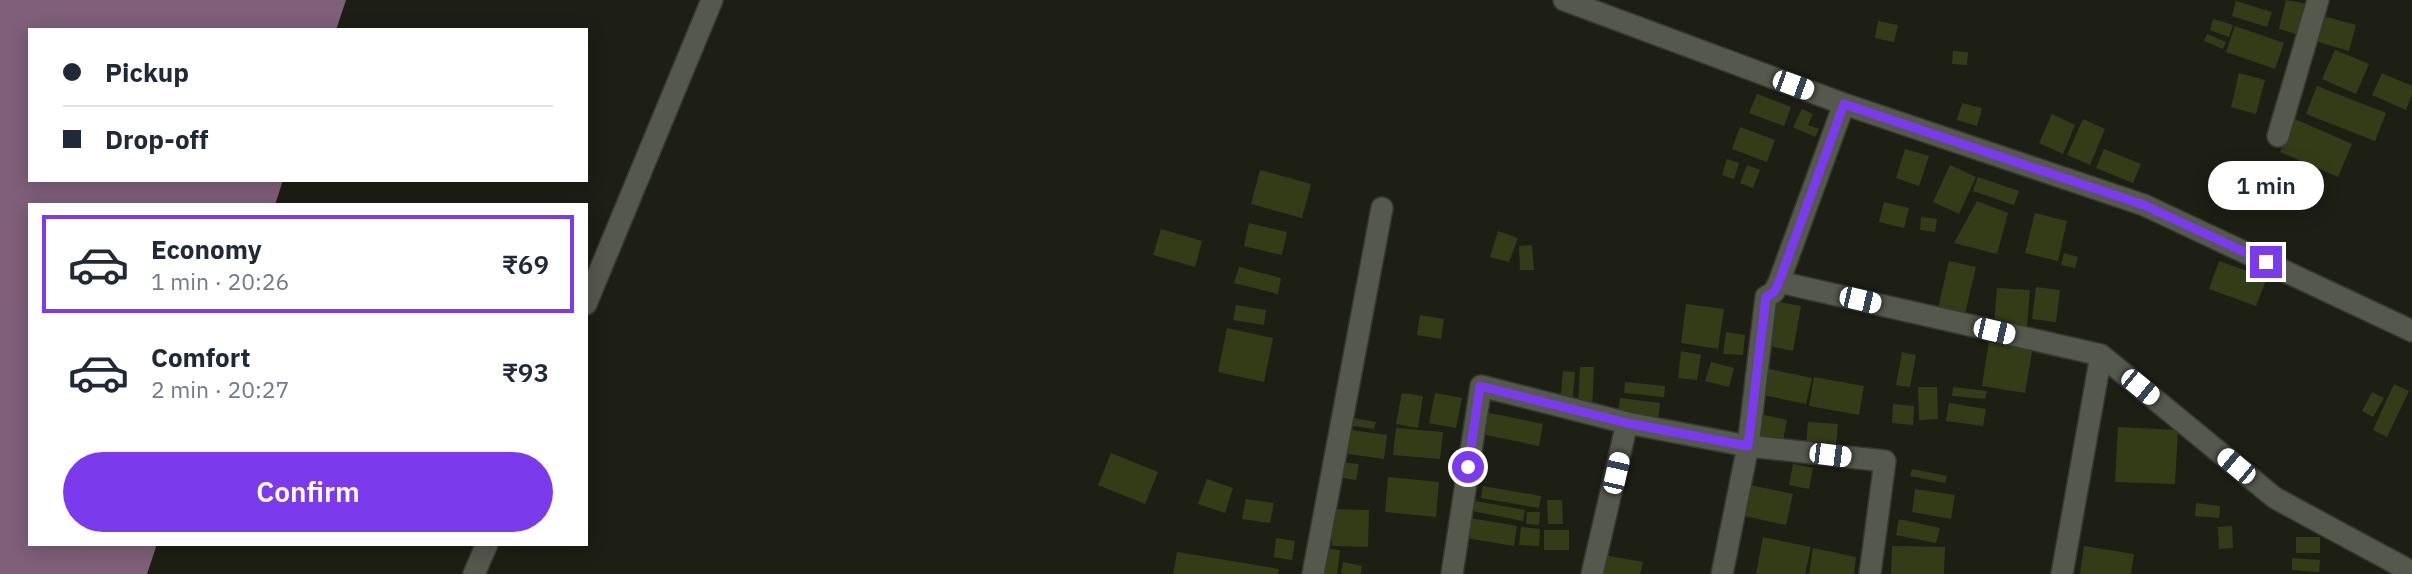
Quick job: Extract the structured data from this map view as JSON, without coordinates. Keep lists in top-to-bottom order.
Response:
{
  "page": {
    "banner": ["Pickup", "Drop-off"],
    "bubble": "1 min",
    "list": [
      {
        "name": "Economy",
        "note": "1 min · 20:26",
        "value": "₹69"
      },
      {
        "name": "Comfort",
        "note": "2 min · 20:27",
        "value": "₹93"
      }
    ],
    "buttons": "Confirm"
  }
}
